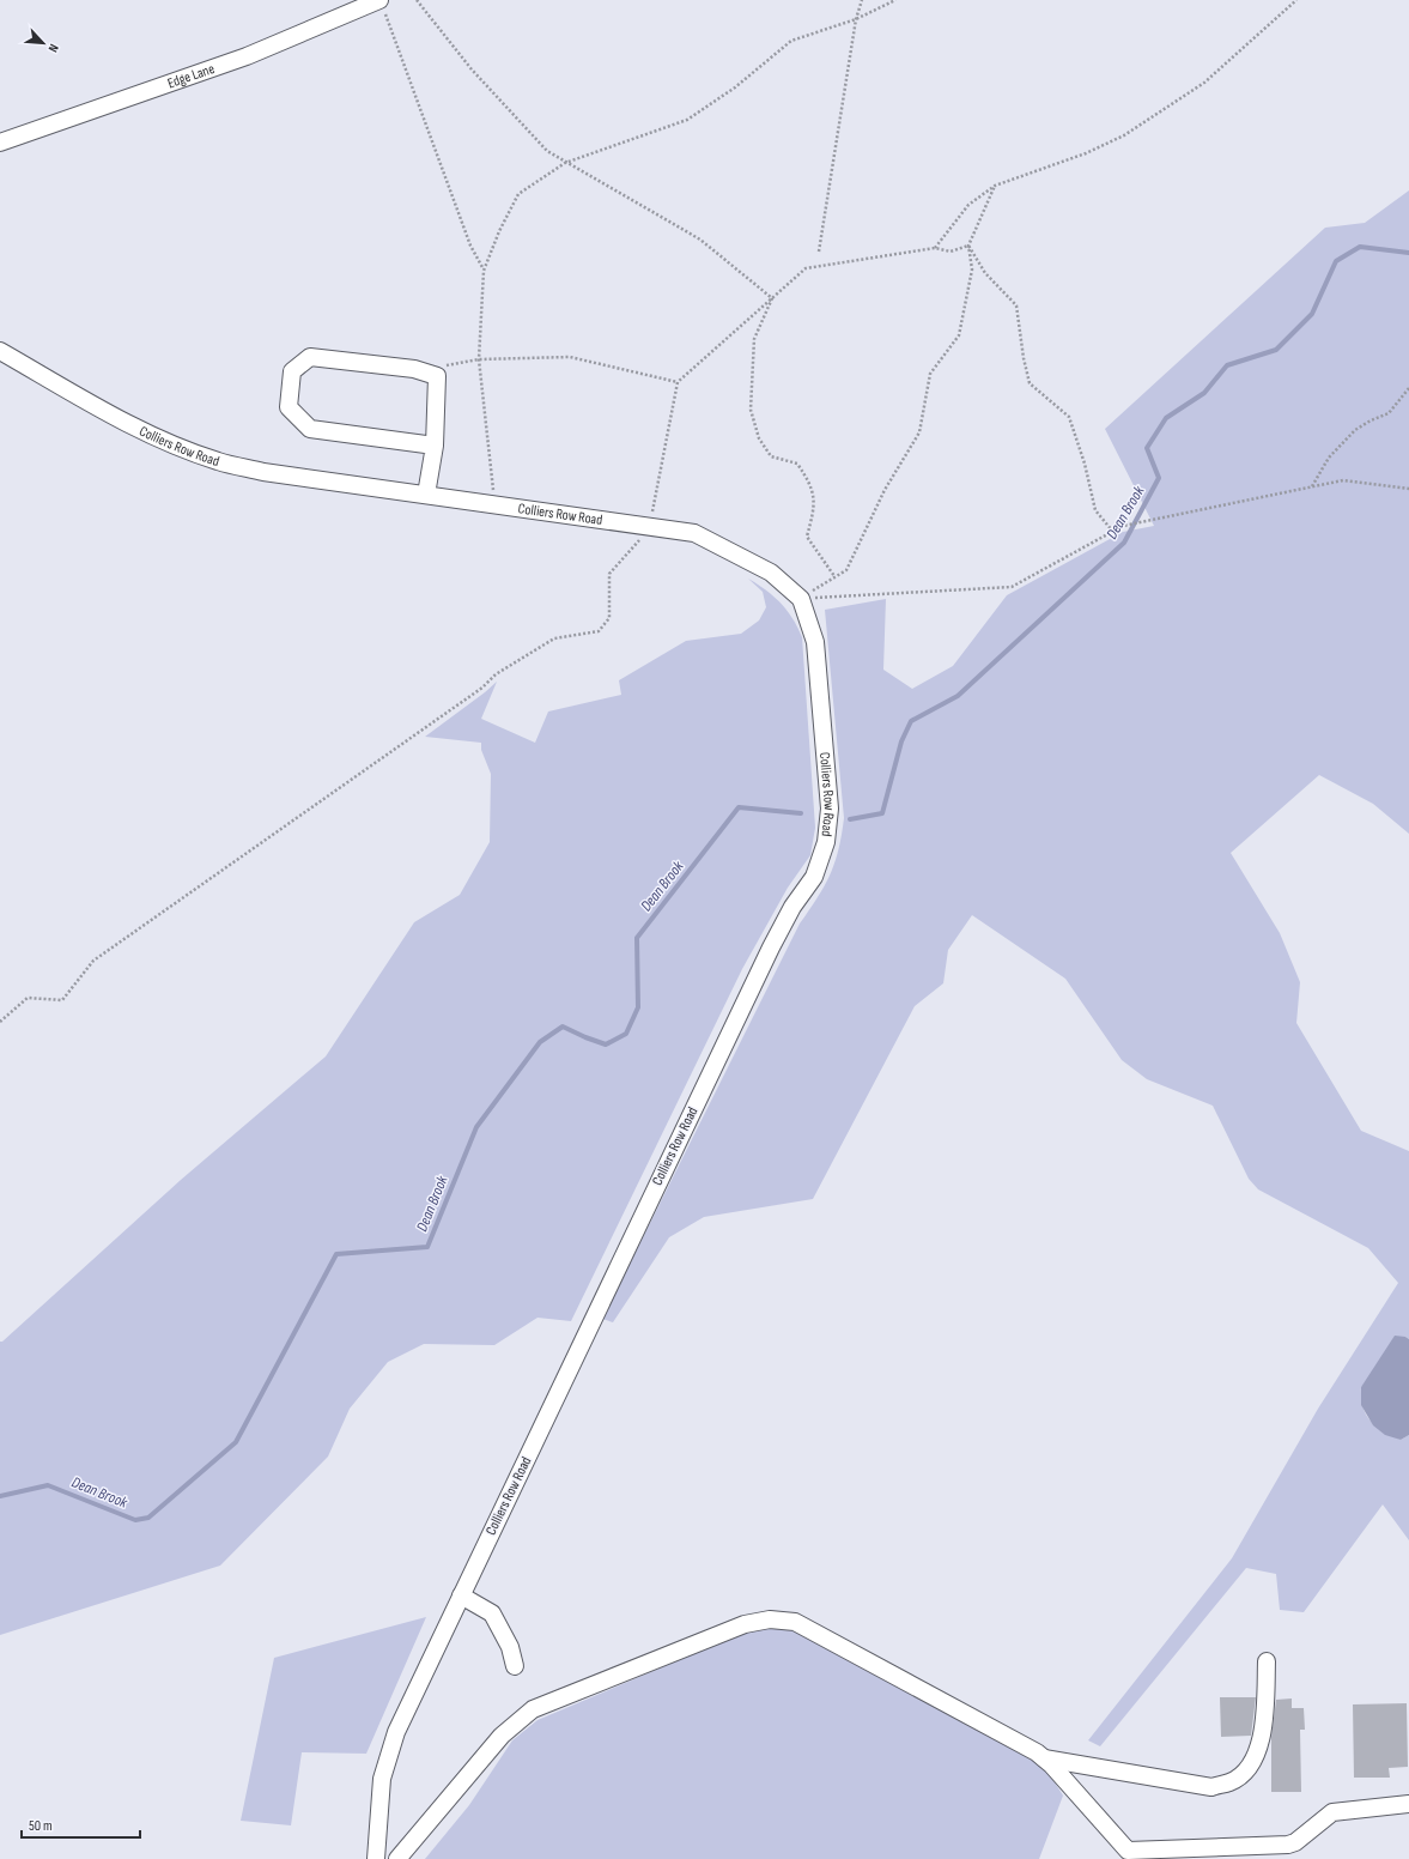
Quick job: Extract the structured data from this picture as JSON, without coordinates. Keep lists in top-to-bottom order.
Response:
{
  "streets": {
    "street": ["Edge Lane", "Colliers Row Road"]
  },
  "water": ["Dean Brook"],
  "scale_bar": "50 m",
  "north": "bottom right"
}
